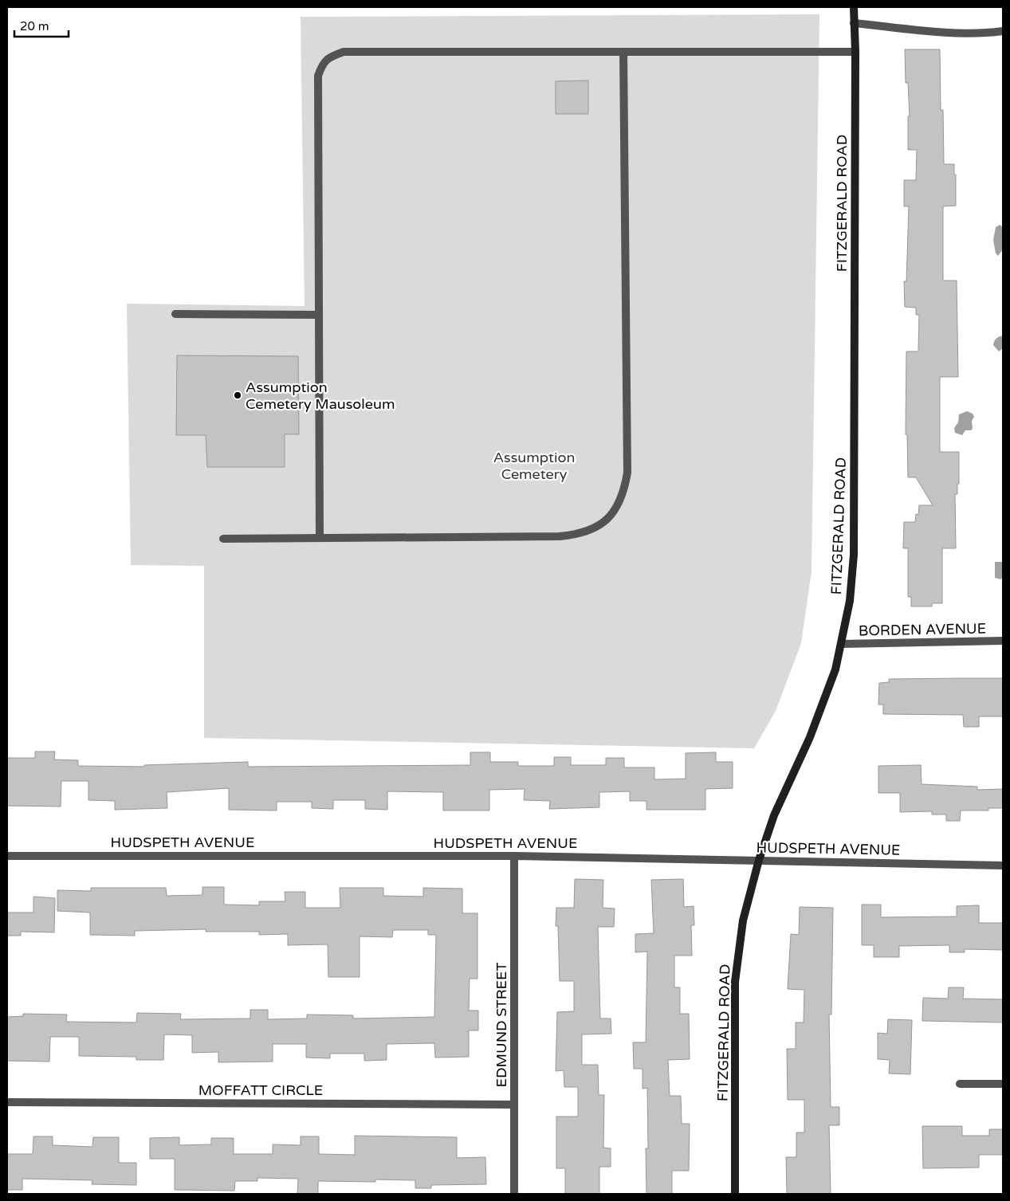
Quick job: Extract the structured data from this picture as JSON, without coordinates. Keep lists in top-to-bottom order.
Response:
{
  "streets": {
    "main road": ["FITZGERALD ROAD"],
    "street": [
      "BORDEN AVENUE",
      "HUDSPETH AVENUE",
      "EDMUND STREET",
      "MOFFATT CIRCLE"
    ]
  },
  "crossings": [
    ["FITZGERALD ROAD", "BORDEN AVENUE"],
    ["FITZGERALD ROAD", "HUDSPETH AVENUE"],
    ["HUDSPETH AVENUE", "EDMUND STREET"],
    ["EDMUND STREET", "MOFFATT CIRCLE"]
  ],
  "parks": ["Assumption Cemetery"],
  "places": ["Assumption Cemetery Mausoleum"],
  "scale_bar": "20 m"
}
